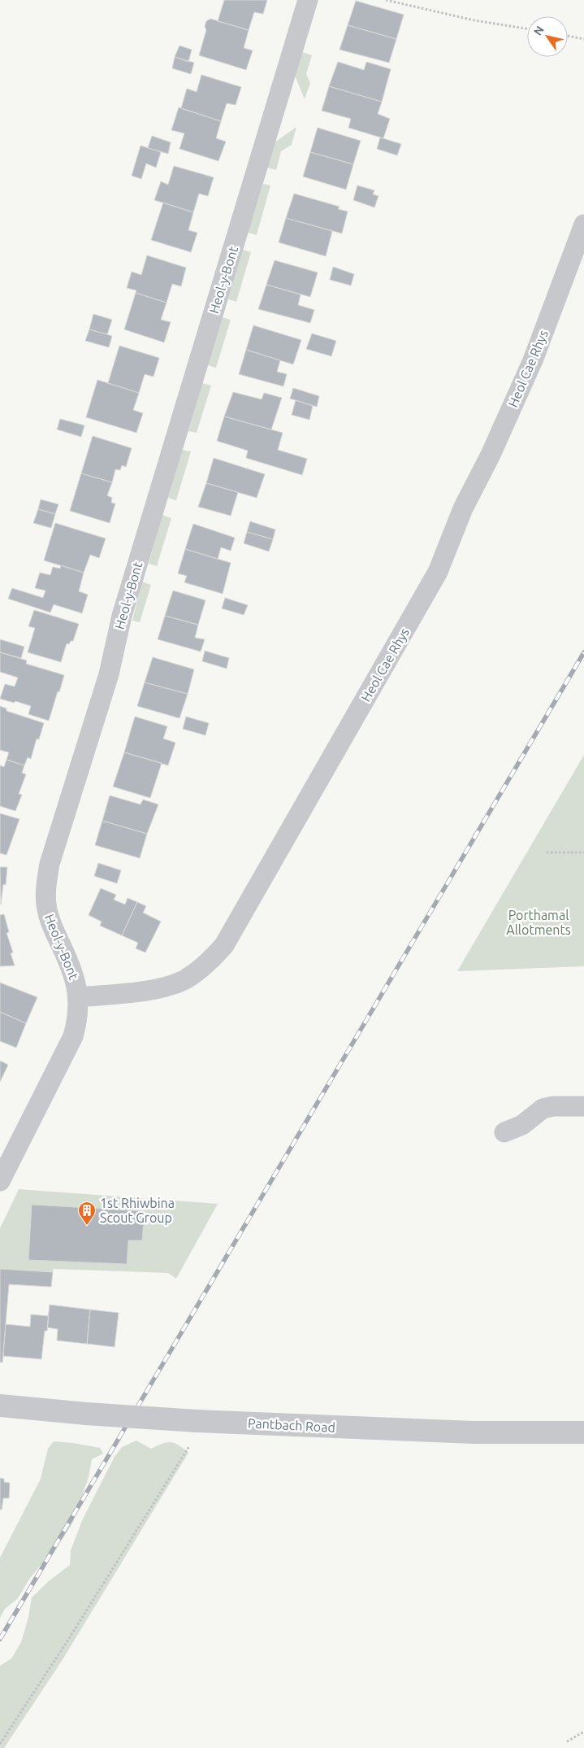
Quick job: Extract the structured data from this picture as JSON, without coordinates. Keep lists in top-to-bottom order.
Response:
{
  "streets": {
    "street": ["Heol-y-Bont", "Heol Cae Rhys", "Pantbach Road"]
  },
  "crossings": [
    ["Heol-y-Bont", "Heol Cae Rhys"]
  ],
  "parks": ["Porthamal Allotments"],
  "places": {
    "building": ["1st Rhiwbina Scout Group"]
  },
  "north": "top left"
}
